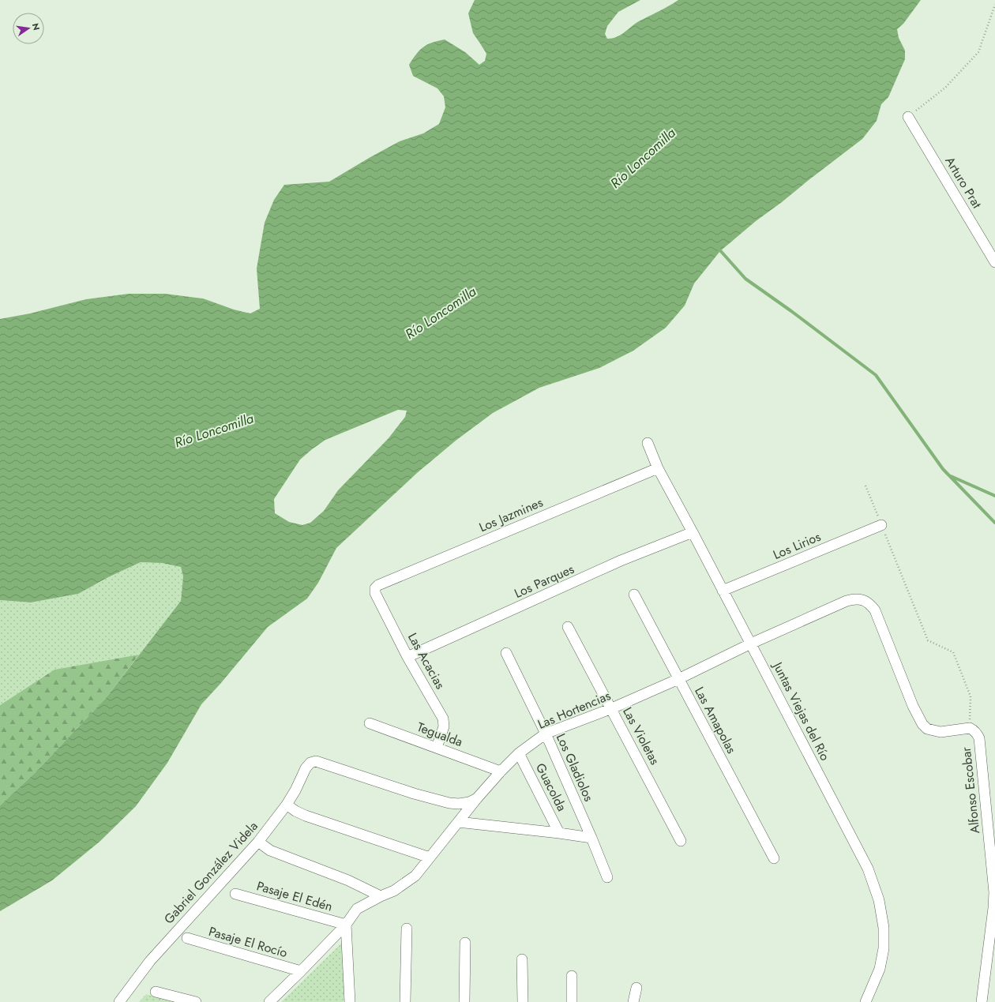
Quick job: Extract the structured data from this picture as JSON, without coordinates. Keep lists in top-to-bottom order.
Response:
{
  "streets": {
    "street": [
      "Arturo Prat",
      "Los Jazmines",
      "Los Lirios",
      "Los Parques",
      "Las Acacias",
      "Las Hortencias",
      "Juntas Viejas del Río",
      "Las Amapolas",
      "Tegualda",
      "Las Violetas",
      "Los Gladiolos",
      "Guacolda",
      "Alfonso Escobar",
      "Gabriel González Videla",
      "Pasaje El Edén",
      "Pasaje El Rocío"
    ]
  },
  "crossings": [
    ["Los Jazmines", "Las Acacias"],
    ["Los Jazmines", "Juntas Viejas del Río"],
    ["Los Lirios", "Juntas Viejas del Río"],
    ["Los Parques", "Las Acacias"],
    ["Los Parques", "Juntas Viejas del Río"],
    ["Las Acacias", "Tegualda"],
    ["Las Hortencias", "Juntas Viejas del Río"],
    ["Las Hortencias", "Las Amapolas"],
    ["Las Hortencias", "Tegualda"],
    ["Las Hortencias", "Las Violetas"],
    ["Las Hortencias", "Los Gladiolos"],
    ["Las Hortencias", "Guacolda"],
    ["Las Hortencias", "Alfonso Escobar"],
    ["Las Hortencias", "Gabriel González Videla"],
    ["Las Hortencias", "Pasaje El Edén"],
    ["Las Hortencias", "Pasaje El Rocío"]
  ],
  "water": ["Río Loncomilla"],
  "north": "right"
}
